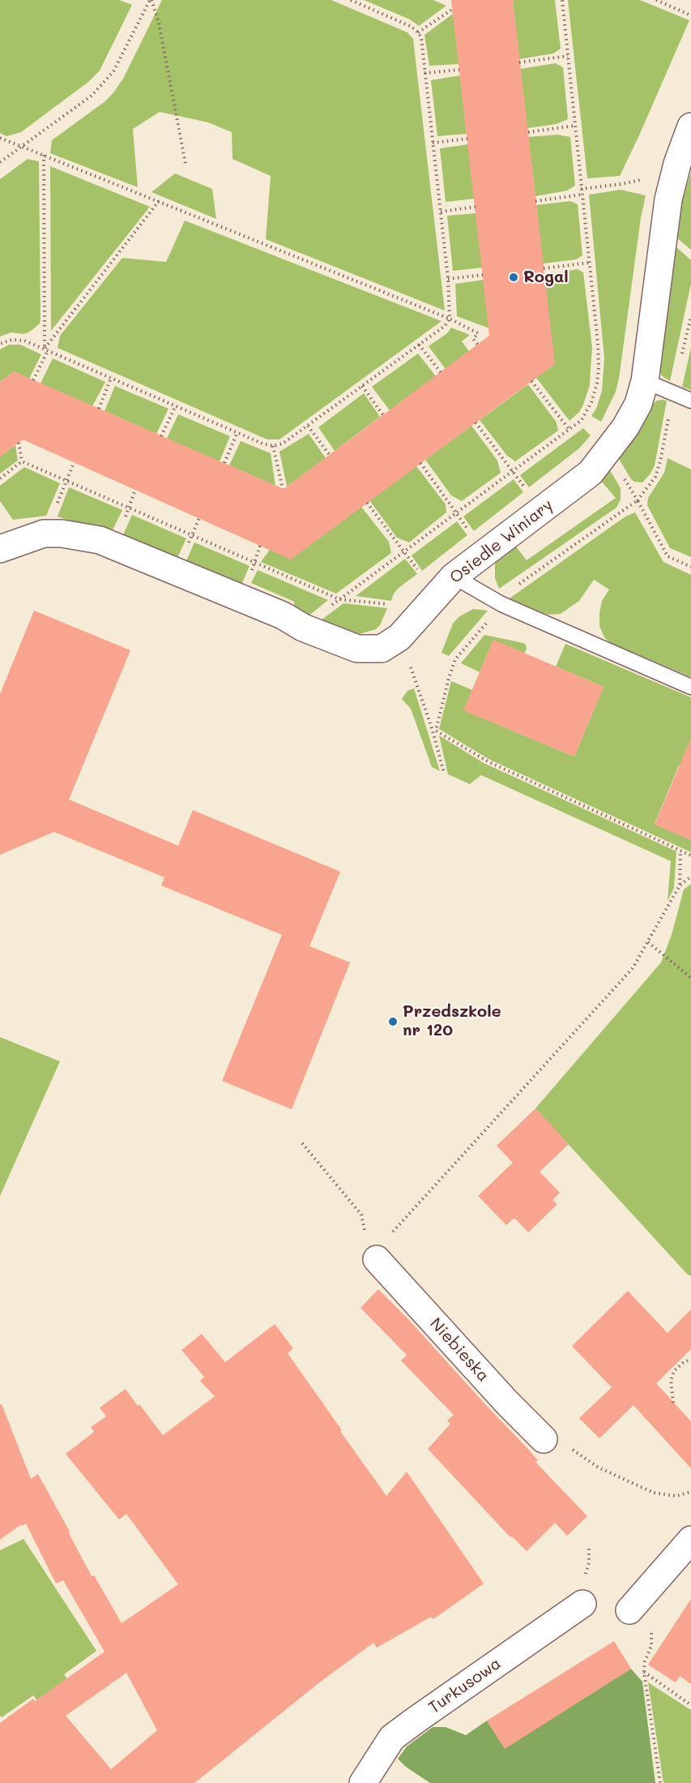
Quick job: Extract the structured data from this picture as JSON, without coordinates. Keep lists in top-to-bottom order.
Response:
{
  "streets": {
    "street": ["Osiedle Winiary", "Niebieska", "Turkusowa"]
  },
  "places": ["Rogal", "Przedszkole nr 120"]
}
